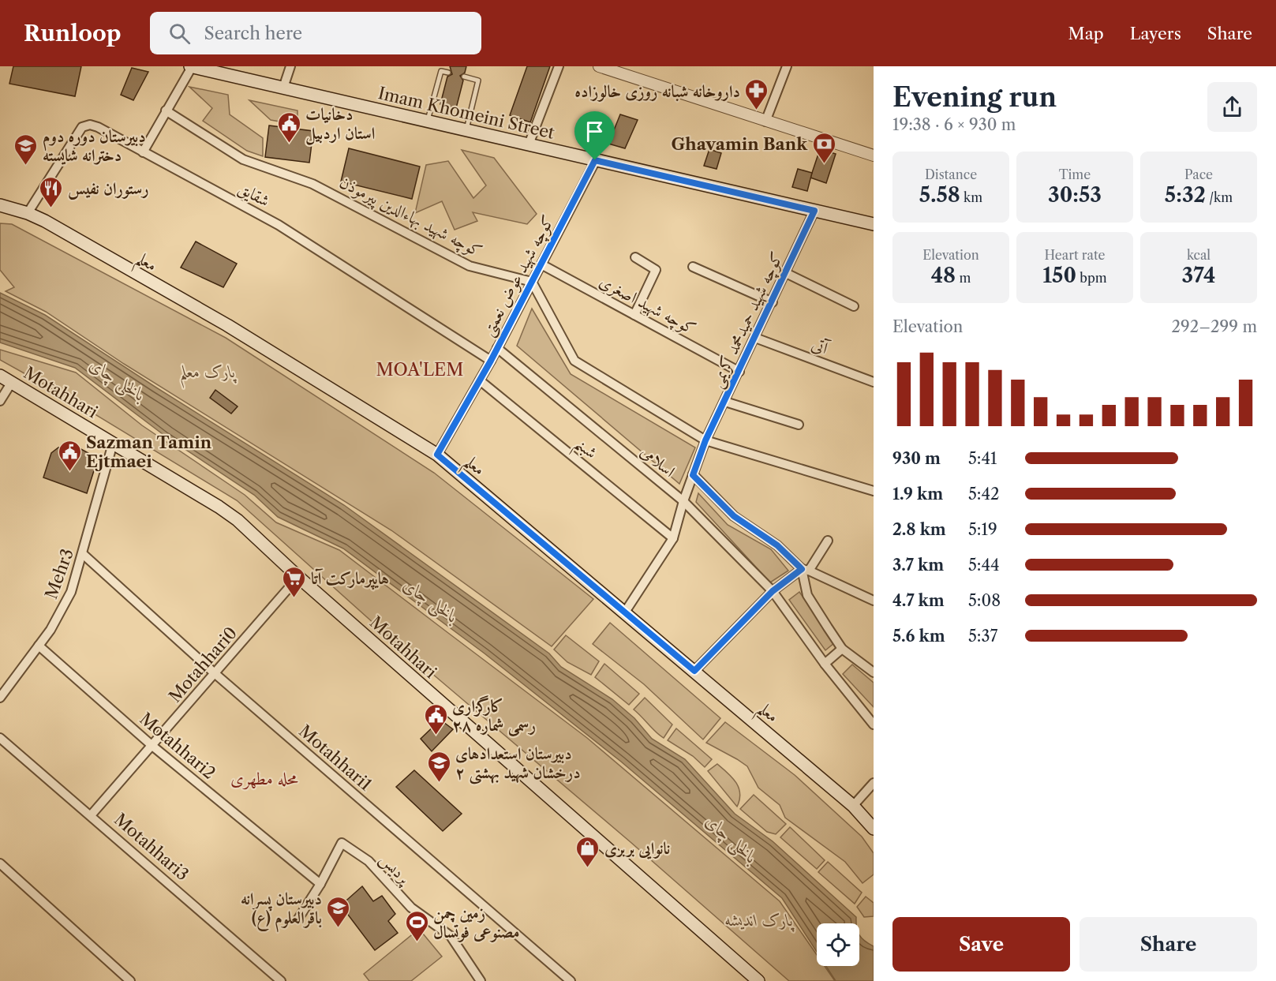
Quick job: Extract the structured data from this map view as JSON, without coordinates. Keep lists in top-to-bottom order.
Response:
{
  "streets": {
    "main road": ["Imam Khomeini Street", "معلم", "Motahhari"],
    "street": [
      "شقایق",
      "کوچه شهید بهاءالدین پیرموذن",
      "کوچه شهید عوض نعمتی",
      "کوچه شهید اصغری",
      "کوچه شهید حمیدمحمد کریمی",
      "آتی",
      "شبنم",
      "اسلامی",
      "Mehr3",
      "Motahhari0",
      "Motahhari2",
      "Motahhari1",
      "Motahhari3",
      "پردیس"
    ]
  },
  "crossings": [
    ["Imam Khomeini Street", "کوچه شهید عوض نعمتی"],
    ["Imam Khomeini Street", "کوچه شهید حمیدمحمد کریمی"],
    ["شقایق", "معلم"],
    ["شقایق", "کوچه شهید عوض نعمتی"],
    ["کوچه شهید بهاءالدین پیرموذن", "کوچه شهید عوض نعمتی"],
    ["معلم", "کوچه شهید عوض نعمتی"],
    ["معلم", "کوچه شهید حمیدمحمد کریمی"],
    ["کوچه شهید عوض نعمتی", "کوچه شهید اصغری"],
    ["کوچه شهید عوض نعمتی", "شبنم"],
    ["کوچه شهید عوض نعمتی", "اسلامی"],
    ["کوچه شهید اصغری", "کوچه شهید حمیدمحمد کریمی"],
    ["کوچه شهید حمیدمحمد کریمی", "آتی"],
    ["کوچه شهید حمیدمحمد کریمی", "شبنم"],
    ["کوچه شهید حمیدمحمد کریمی", "اسلامی"],
    ["Motahhari", "Mehr3"],
    ["Motahhari", "Motahhari0"],
    ["Mehr3", "Motahhari2"],
    ["Mehr3", "Motahhari1"],
    ["Motahhari0", "Motahhari2"],
    ["Motahhari0", "Motahhari1"],
    ["Motahhari0", "Motahhari3"],
    ["Motahhari2", "پردیس"]
  ],
  "districts": ["MOA'LEM", "محله مطهری"],
  "water": ["بالخلی چای"],
  "parks": ["پارک معلم", "پارک اندیشه"],
  "places": {
    "pharmacy": ["داروخانه شبانه روزی خالوزاده"],
    "public building": ["دخانیات استان اردبیل", "Sazman Tamin Ejtmaei", "کارگزاری رسمی شماره ۲۸"],
    "bank": ["Ghavamin Bank"],
    "school or university": ["دبیرستان دوره دوم دخترانه شایسته", "دبیرستان استعدادهای درخشان شهید بهشتی ۲", "دبیرستان پسرانه باقرالعلوم (ع)"],
    "restaurant": ["رستوران نفیس"],
    "supermarket": ["هایپرمارکت آتا"],
    "shop": ["نانوایی بربری"],
    "sports": ["زمین چمن مصنوعی فوتسال"]
  },
  "page": {
    "header": "Runloop",
    "search": "Search here",
    "nav": ["Map", "Layers", "Share"],
    "heading": ["Evening run", "19:38 · 6 × 930 m"],
    "stats": [
      ["Distance", "5.58 km"],
      ["Time", "30:53"],
      ["Pace", "5:32 /km"],
      ["Elevation", "48 m"],
      ["Heart rate", "150 bpm"],
      ["kcal", "374"]
    ],
    "chart": ["Elevation", "292–299 m"],
    "list": [
      {
        "name": "930 m",
        "note": "5:41"
      },
      {
        "name": "1.9 km",
        "note": "5:42"
      },
      {
        "name": "2.8 km",
        "note": "5:19"
      },
      {
        "name": "3.7 km",
        "note": "5:44"
      },
      {
        "name": "4.7 km",
        "note": "5:08"
      },
      {
        "name": "5.6 km",
        "note": "5:37"
      }
    ],
    "buttons": ["Save", "Share"]
  }
}
